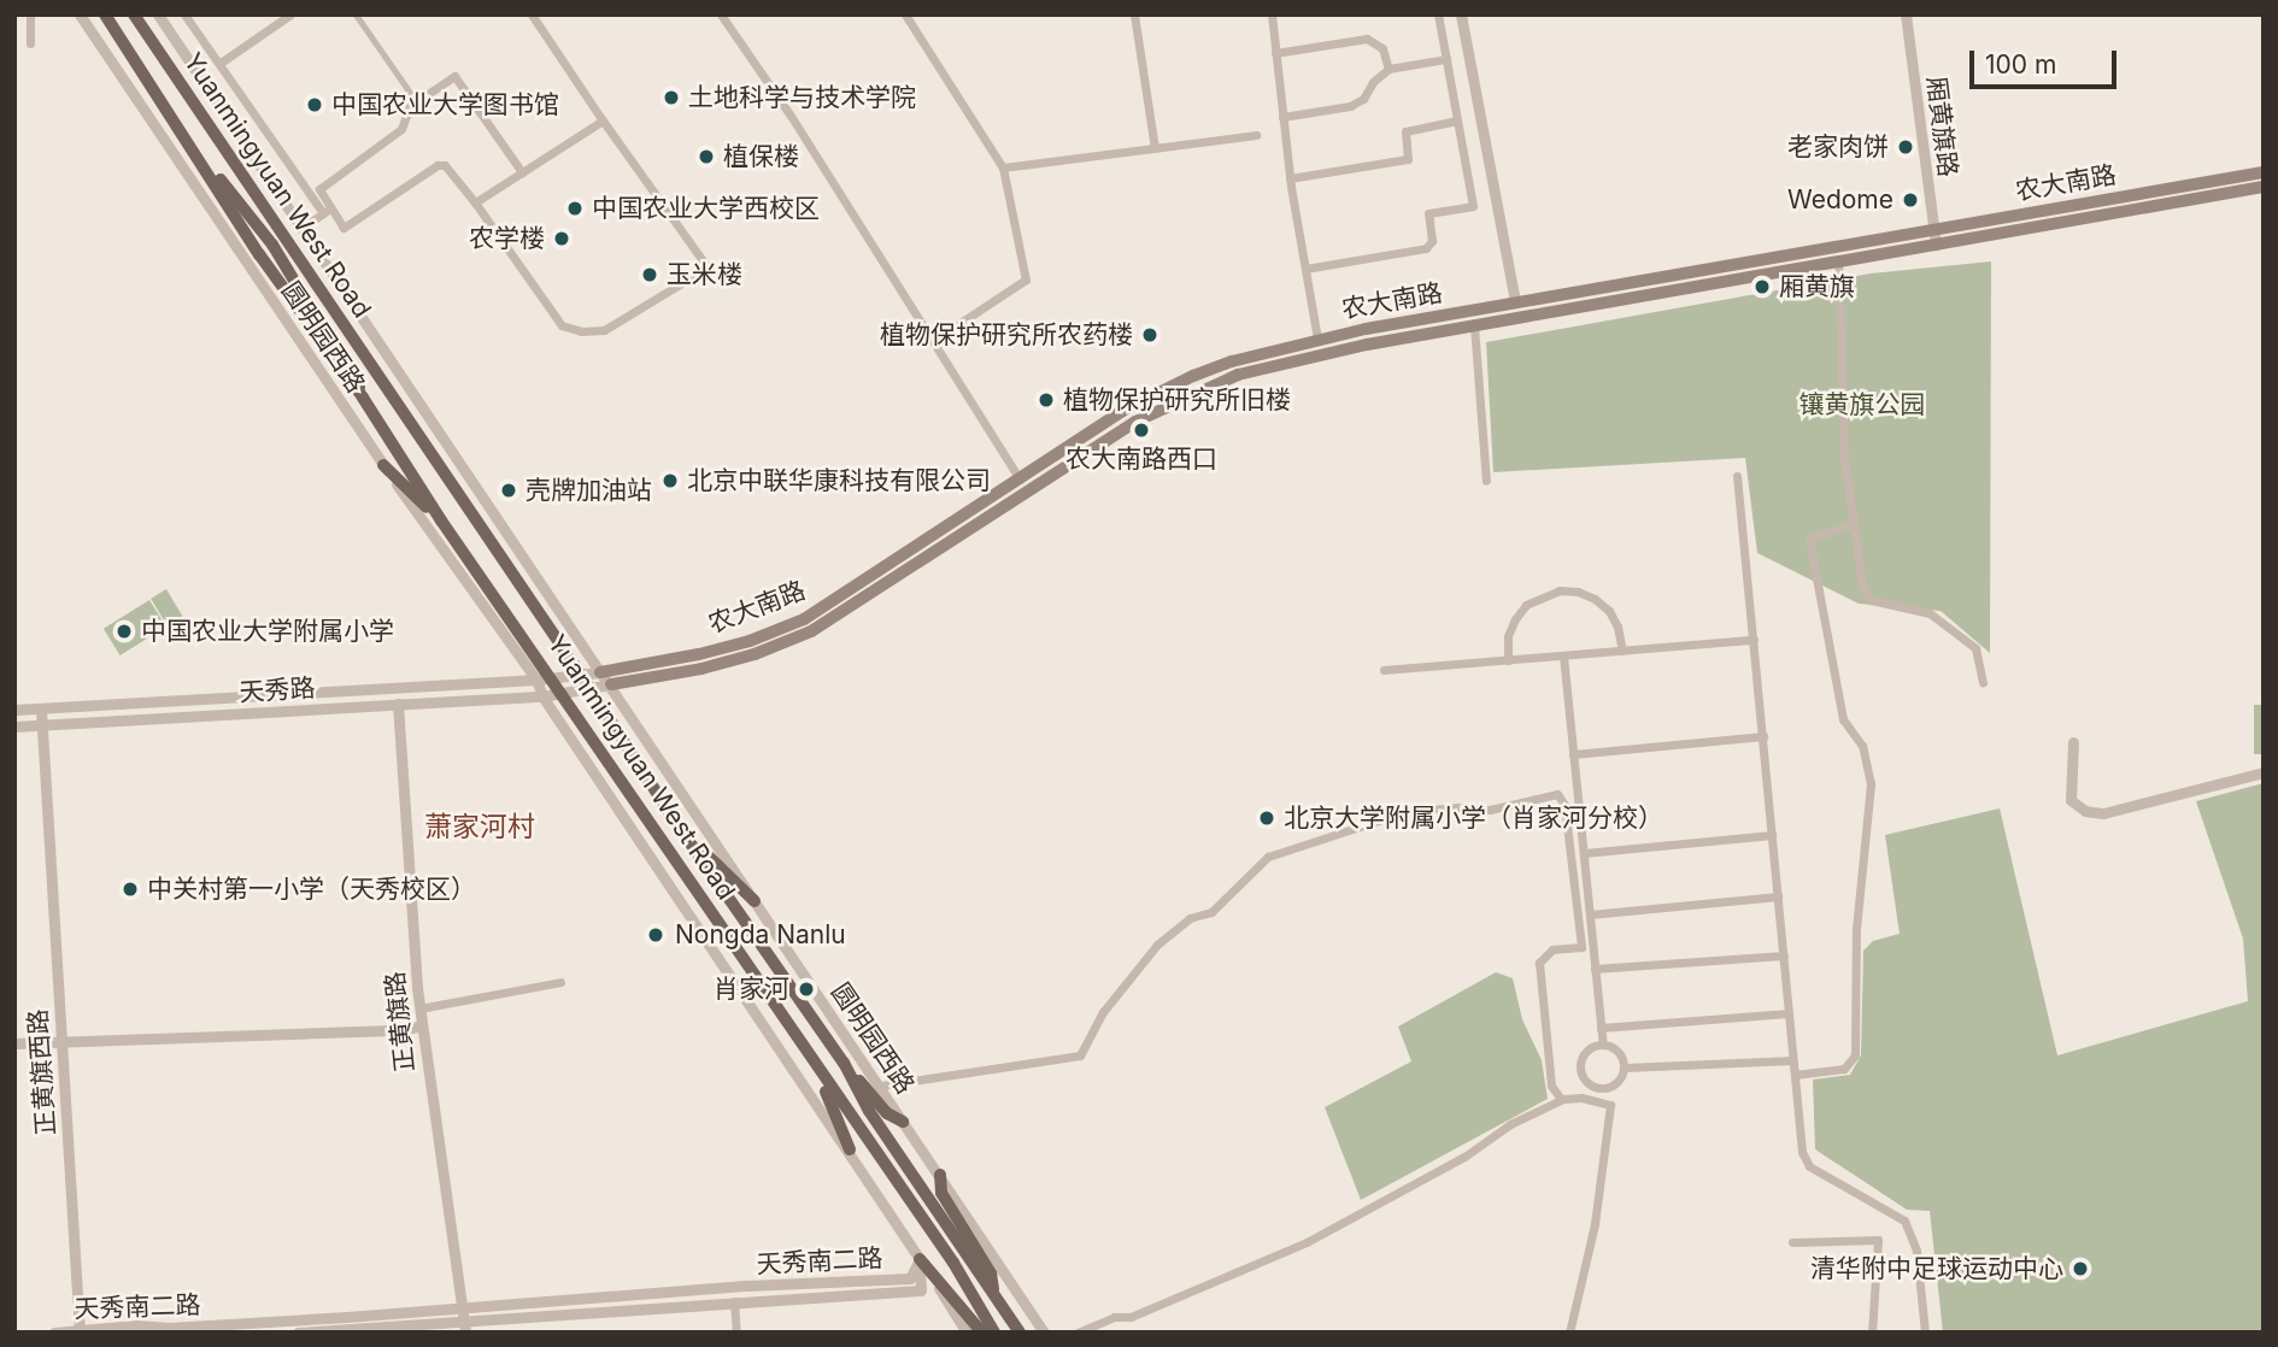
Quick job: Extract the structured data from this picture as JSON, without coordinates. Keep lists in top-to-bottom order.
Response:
{
  "streets": {
    "main road": ["农大南路", "Yuanmingyuan West Road"],
    "street": [
      "厢黄旗路",
      "圆明园西路",
      "天秀路",
      "正黄旗路",
      "正黄旗西路",
      "天秀南二路"
    ]
  },
  "crossings": [
    ["厢黄旗路", "农大南路"],
    ["农大南路", "圆明园西路"],
    ["农大南路", "天秀路"],
    ["Yuanmingyuan West Road", "天秀路"],
    ["圆明园西路", "天秀路"],
    ["天秀路", "正黄旗路"],
    ["天秀路", "正黄旗西路"],
    ["正黄旗路", "天秀南二路"]
  ],
  "districts": ["萧家河村"],
  "parks": ["镶黄旗公园"],
  "places": [
    "土地科学与技术学院",
    "中国农业大学图书馆",
    "老家肉饼",
    "植保楼",
    "Wedome",
    "中国农业大学西校区",
    "农学楼",
    "玉米楼",
    "厢黄旗",
    "植物保护研究所农药楼",
    "植物保护研究所旧楼",
    "农大南路西口",
    "北京中联华康科技有限公司",
    "壳牌加油站",
    "中国农业大学附属小学",
    "北京大学附属小学（肖家河分校）",
    "中关村第一小学（天秀校区）",
    "Nongda Nanlu",
    "肖家河",
    "清华附中足球运动中心"
  ],
  "scale_bar": "100 m"
}
